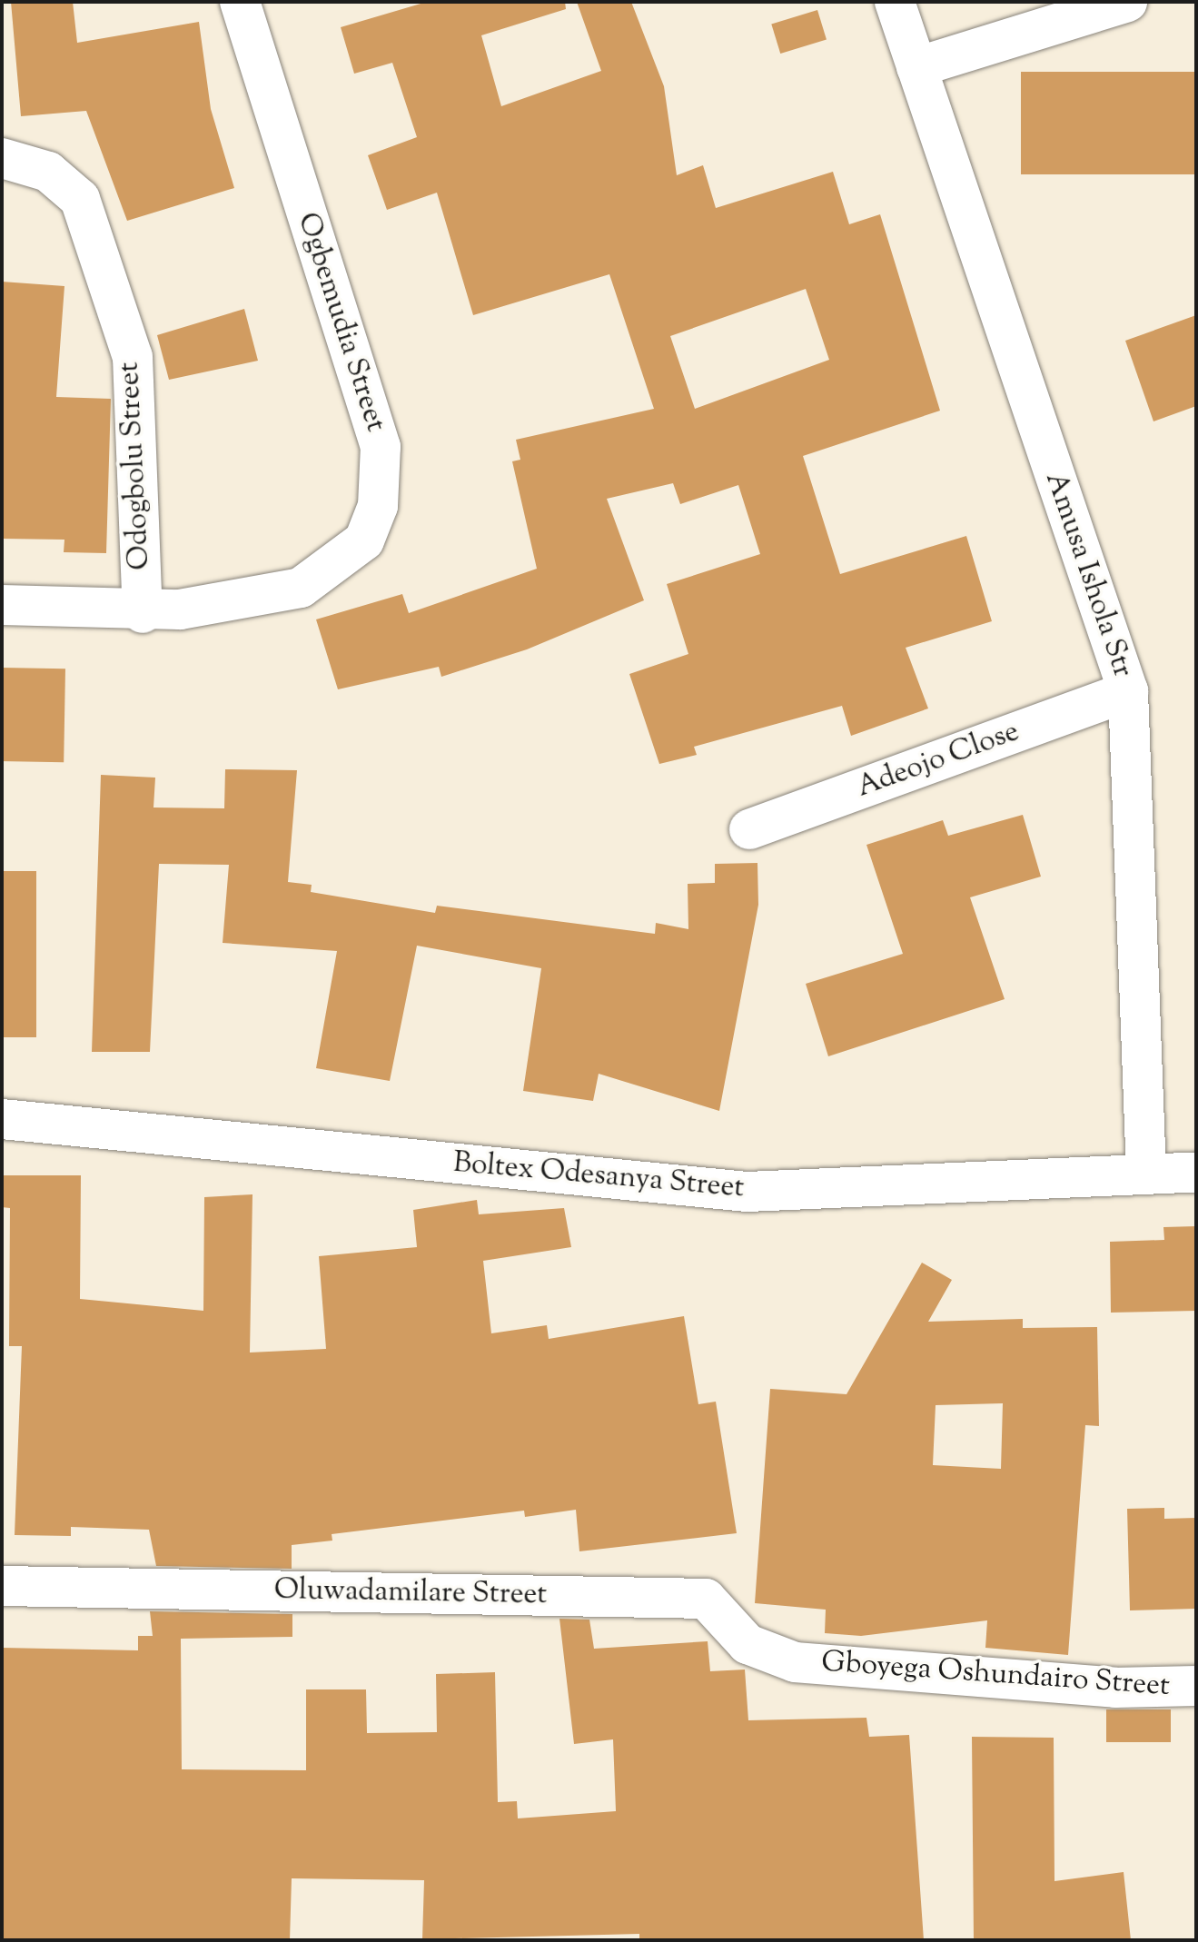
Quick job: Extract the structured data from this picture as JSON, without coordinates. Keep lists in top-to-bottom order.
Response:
{
  "streets": {
    "street": [
      "Ogbemudia Street",
      "Odogbolu Street",
      "Amusa Ishola Str",
      "Adeojo Close",
      "Boltex Odesanya Street",
      "Oluwadamilare Street",
      "Gboyega Oshundairo Street"
    ]
  },
  "crossings": [
    ["Ogbemudia Street", "Odogbolu Street"],
    ["Amusa Ishola Str", "Adeojo Close"],
    ["Amusa Ishola Str", "Boltex Odesanya Street"],
    ["Oluwadamilare Street", "Gboyega Oshundairo Street"]
  ]
}
